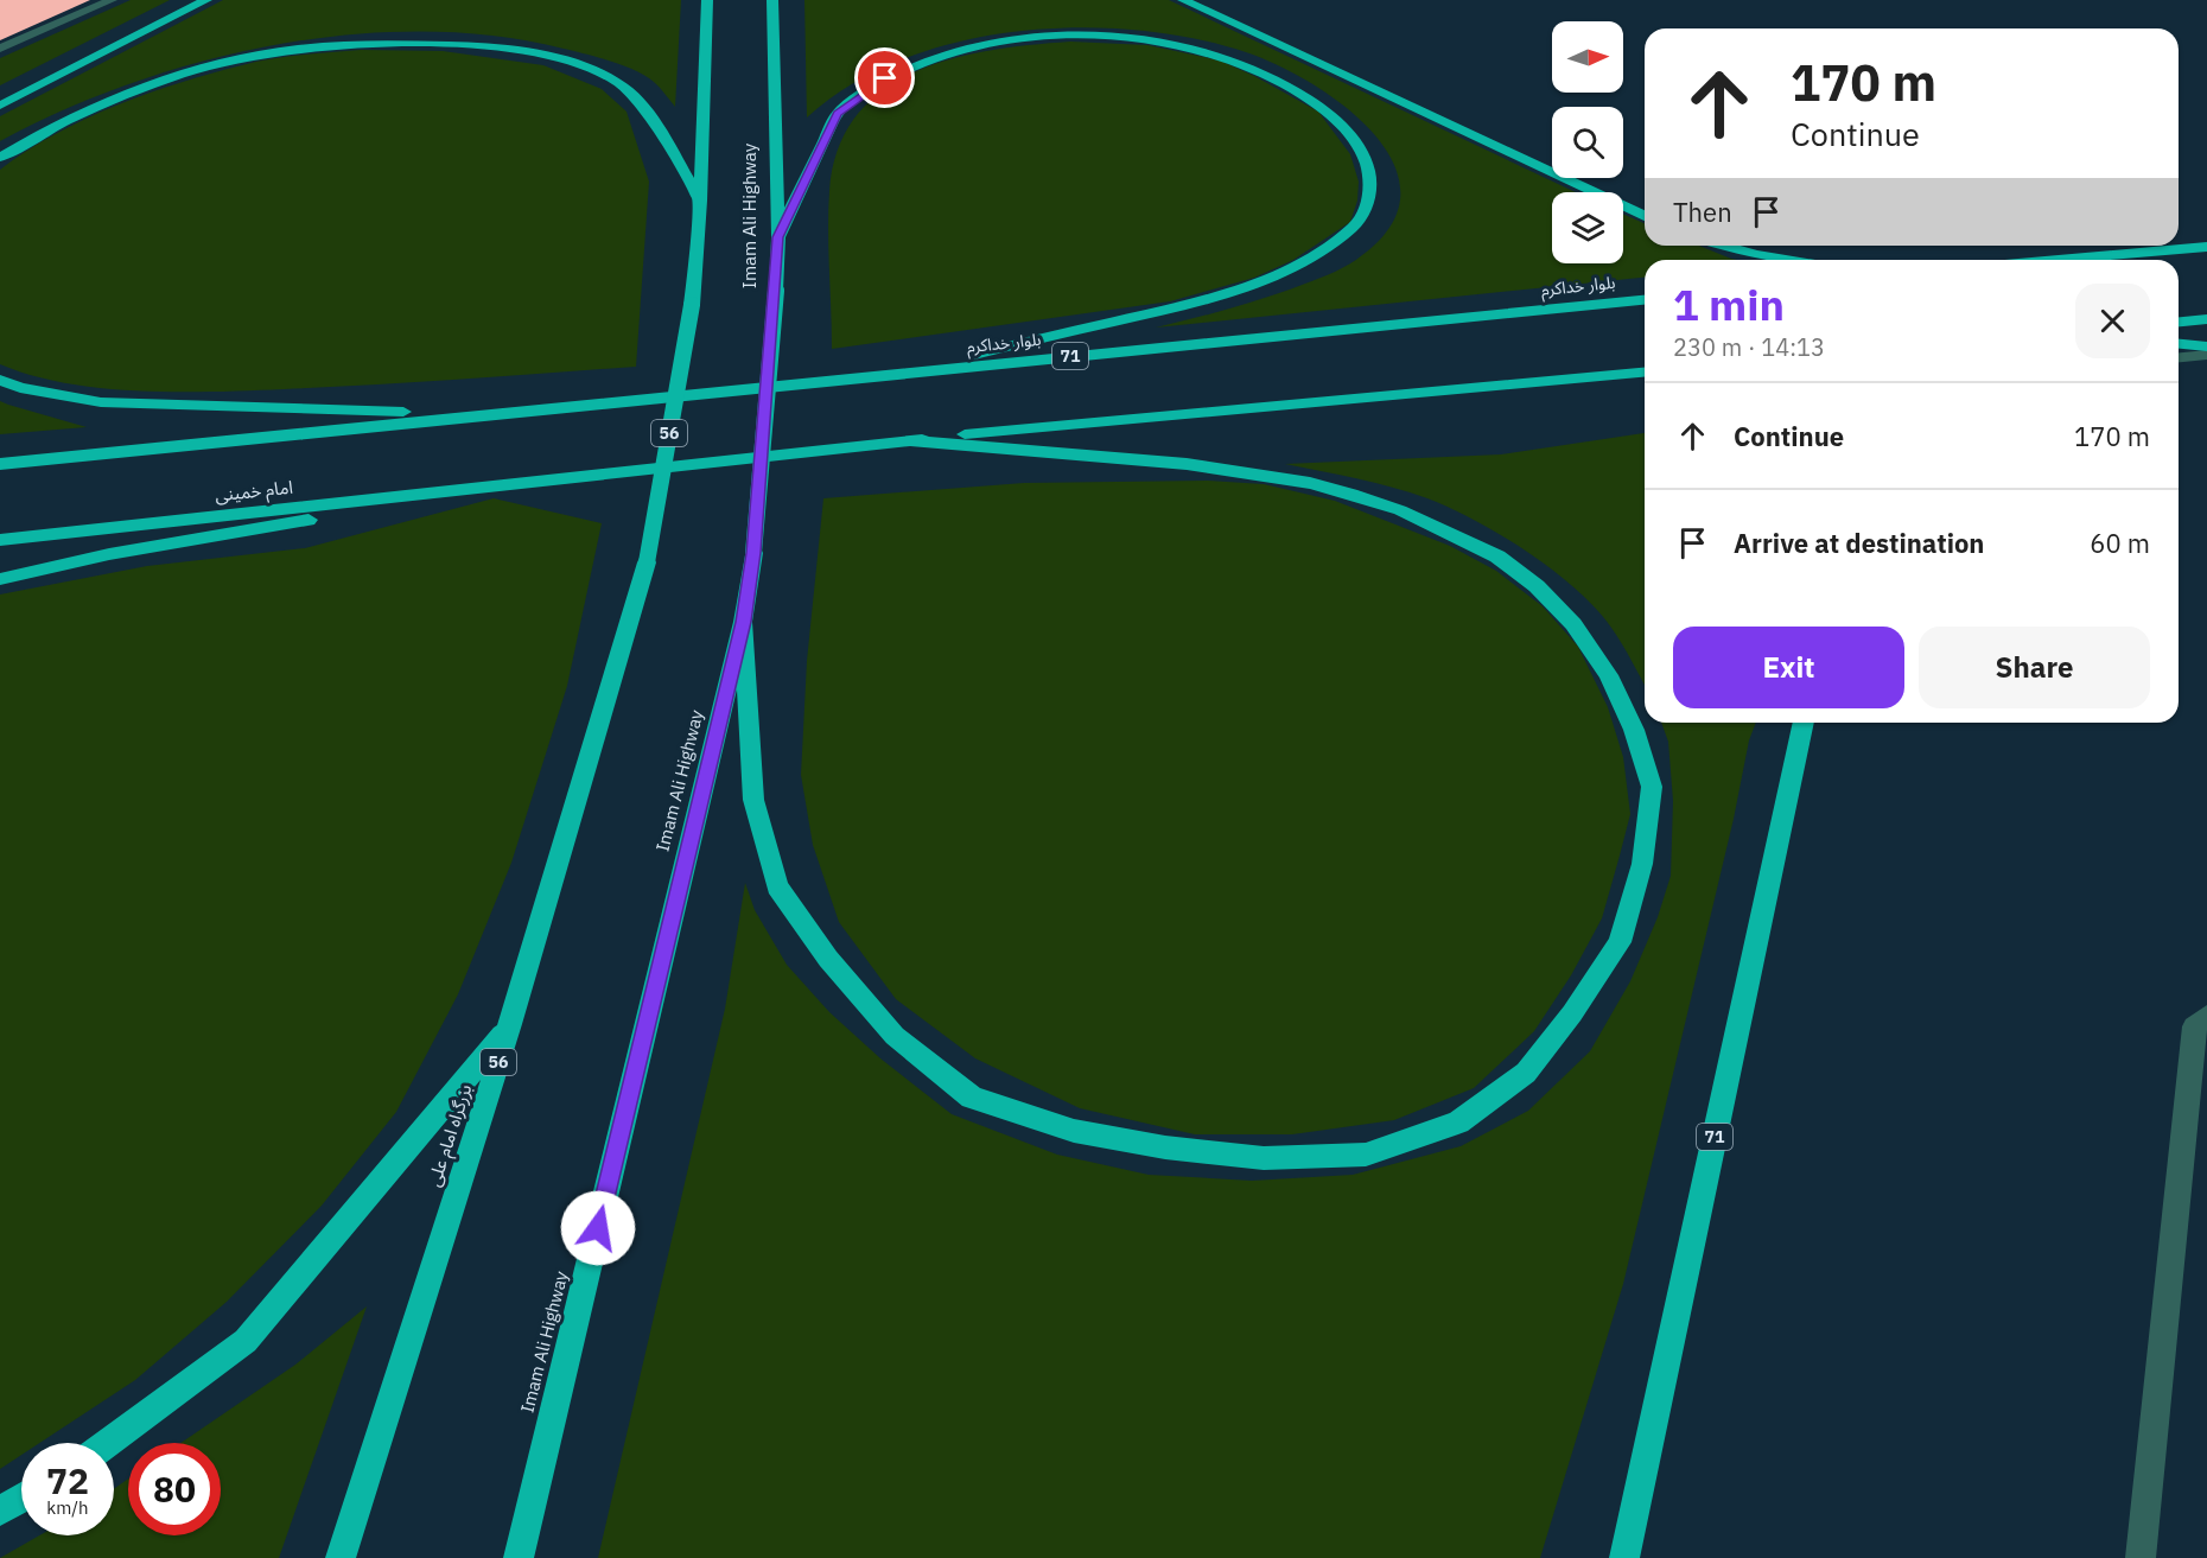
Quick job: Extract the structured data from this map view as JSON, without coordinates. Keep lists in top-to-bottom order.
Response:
{
  "streets": {
    "highway": [
      "Imam Ali Highway",
      "بلوار خداکرم",
      "71",
      "56",
      "امام خمینی",
      "بزرگراه امام علی"
    ]
  },
  "crossings": [
    ["56", "بزرگراه امام علی"]
  ],
  "north": "right",
  "page": {
    "turn": ["170 m", "Continue"],
    "then": "Then",
    "heading": ["1 min", "230 m · 14:13"],
    "list": [
      {
        "name": "Continue",
        "value": "170 m"
      },
      {
        "name": "Arrive at destination",
        "value": "60 m"
      }
    ],
    "buttons": ["Exit", "Share"],
    "speed": "72 km/h",
    "limit": "80"
  }
}
